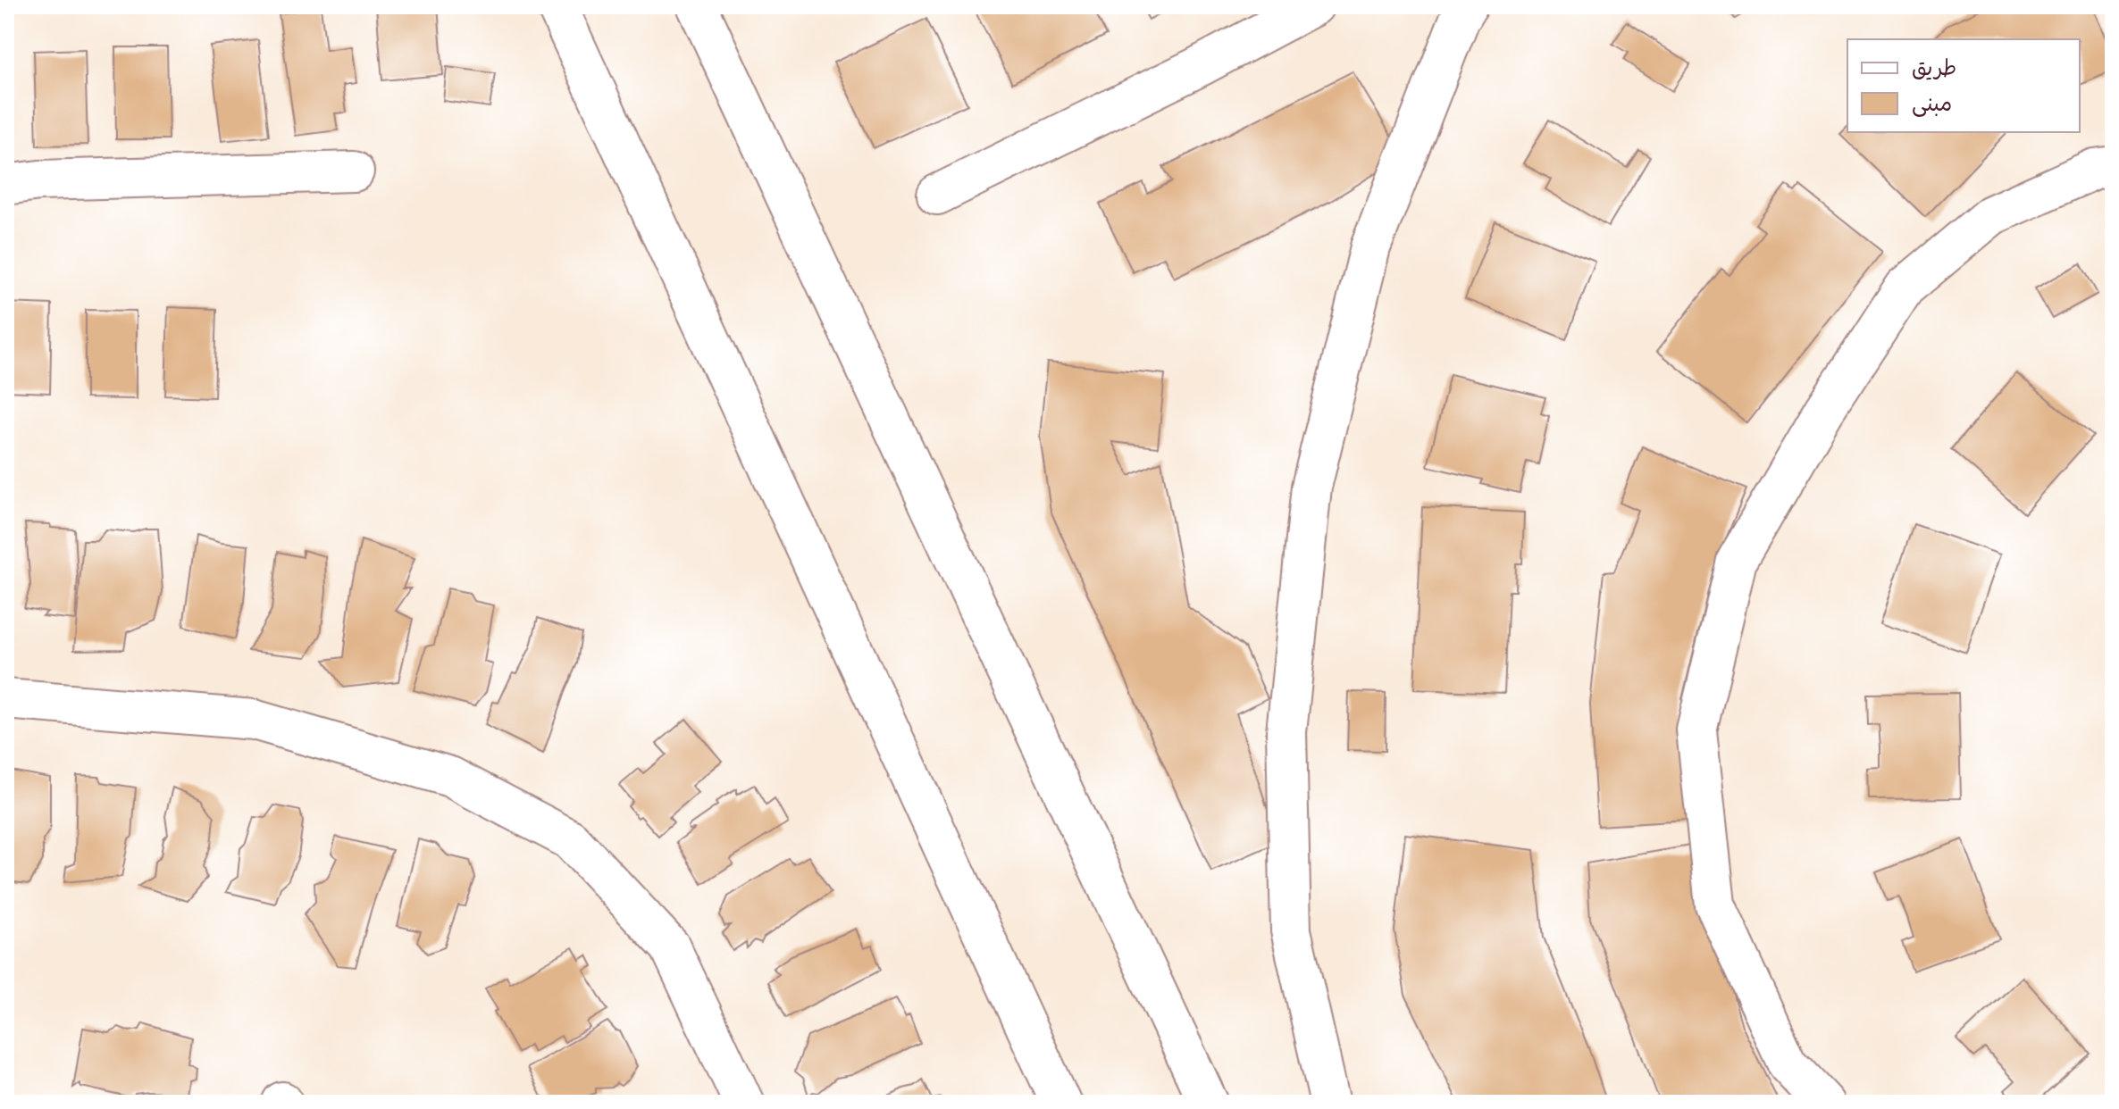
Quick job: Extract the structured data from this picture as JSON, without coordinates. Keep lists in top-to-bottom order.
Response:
{
  "legend": ["طريق", "مبنى"]
}
